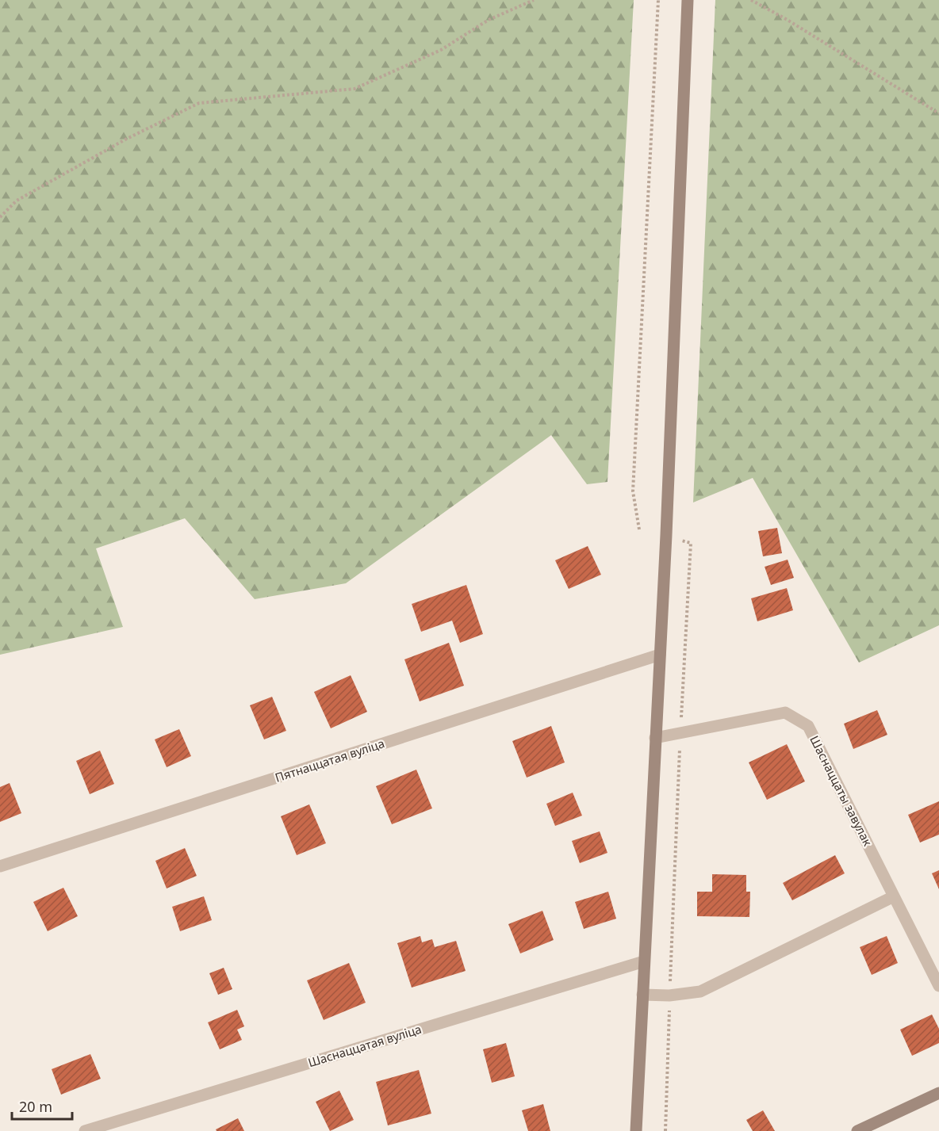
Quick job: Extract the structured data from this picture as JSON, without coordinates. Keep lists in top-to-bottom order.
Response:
{
  "streets": {
    "street": ["Пятнаццатая вуліца", "Шаснаццаты завулак", "Шаснаццатая вуліца"]
  },
  "scale_bar": "20 m"
}
